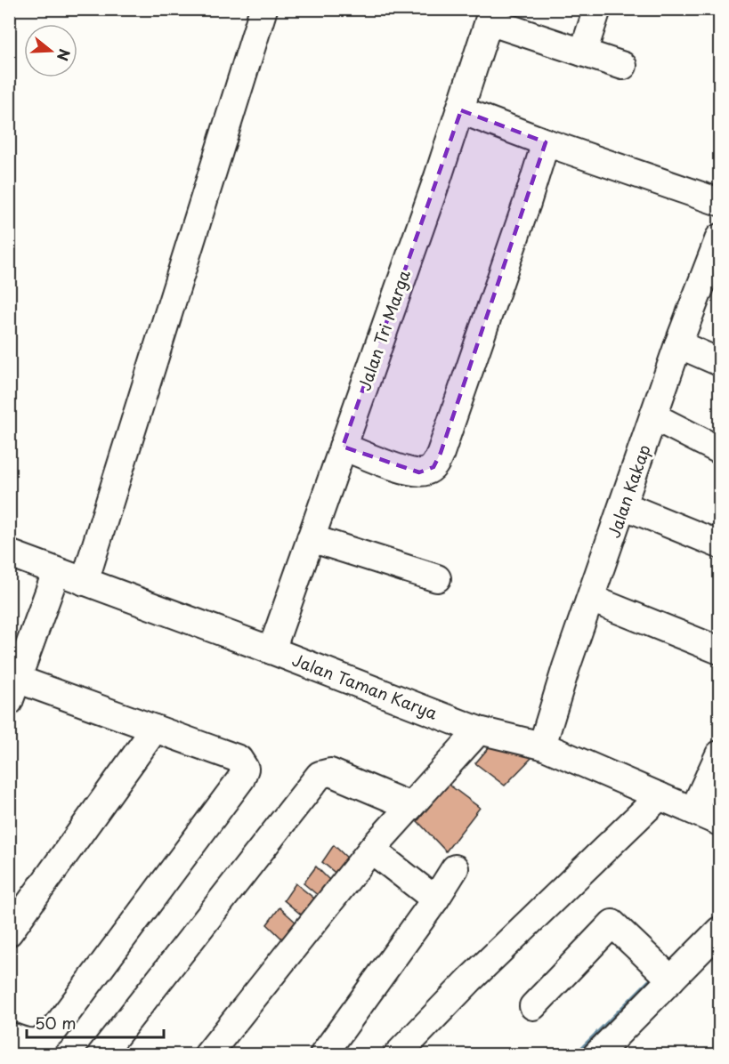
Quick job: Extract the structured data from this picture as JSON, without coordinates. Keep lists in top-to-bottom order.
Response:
{
  "streets": {
    "street": ["Jalan Tri Marga", "Jalan Kakap", "Jalan Taman Karya"]
  },
  "crossings": [
    ["Jalan Tri Marga", "Jalan Taman Karya"],
    ["Jalan Kakap", "Jalan Taman Karya"]
  ],
  "scale_bar": "50 m",
  "north": "right"
}
